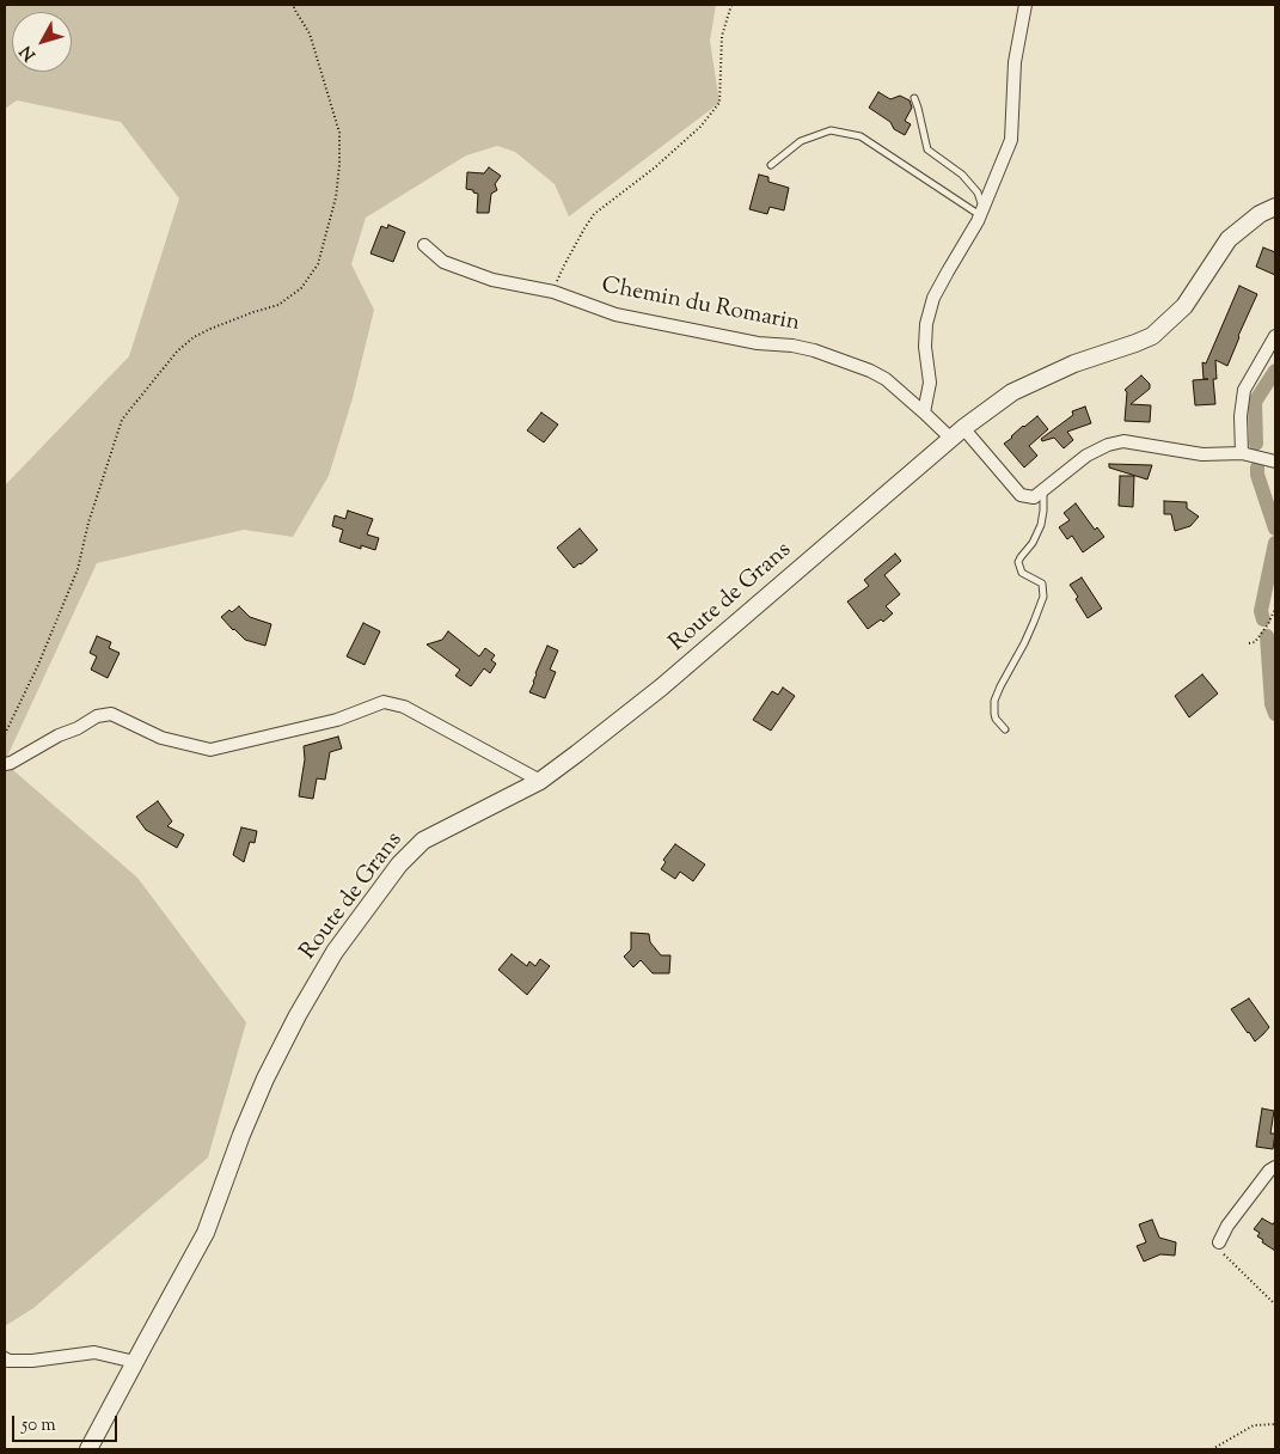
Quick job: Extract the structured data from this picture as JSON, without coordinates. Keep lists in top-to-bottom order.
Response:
{
  "streets": {
    "street": ["Chemin du Romarin", "Route de Grans"]
  },
  "crossings": [
    ["Chemin du Romarin", "Route de Grans"]
  ],
  "scale_bar": "50 m",
  "north": "bottom left"
}
